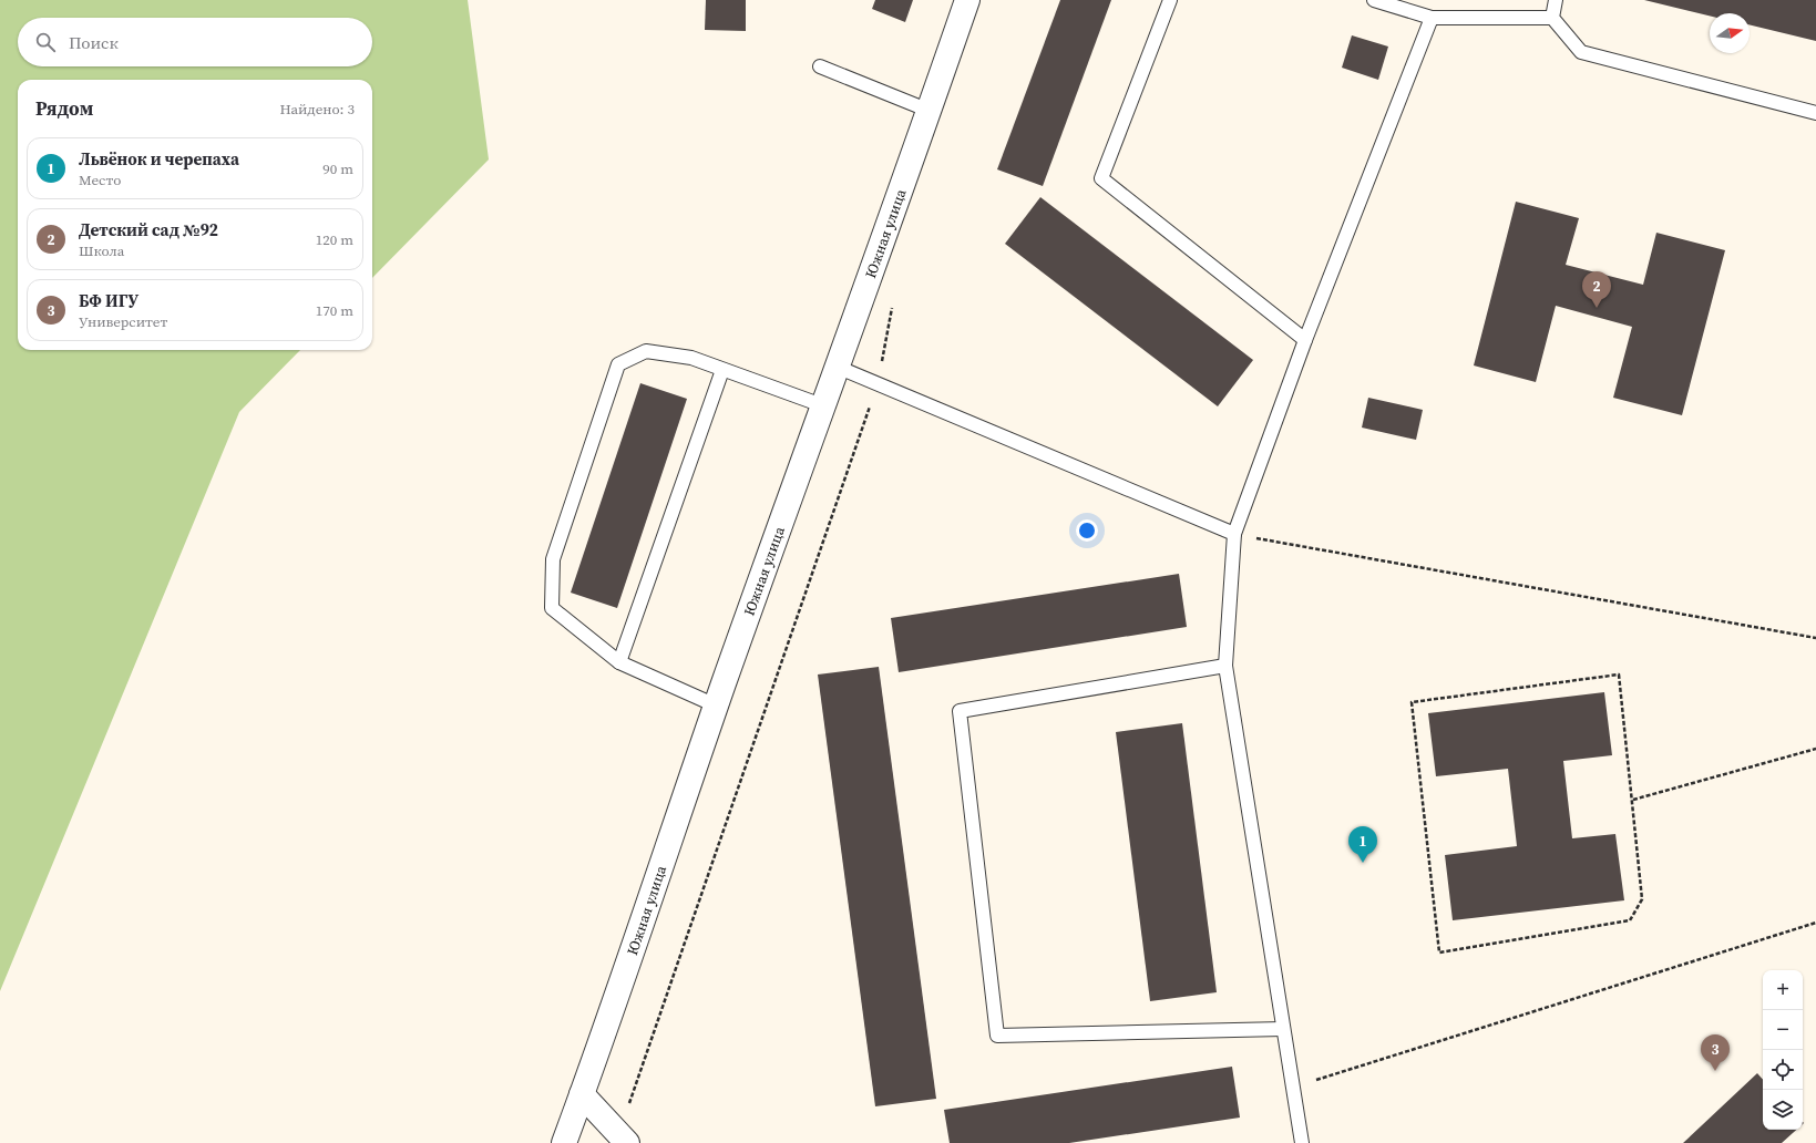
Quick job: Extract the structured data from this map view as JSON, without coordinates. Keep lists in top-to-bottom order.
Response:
{
  "streets": {
    "street": ["Южная улица"]
  },
  "north": "right",
  "page": {
    "search": "Поиск",
    "heading": ["Рядом", "Найдено: 3"],
    "list": [
      {
        "mark": "1",
        "name": "Львёнок и черепаха",
        "note": "Место",
        "value": "90 m"
      },
      {
        "mark": "2",
        "name": "Детский сад №92",
        "note": "Школа",
        "value": "120 m"
      },
      {
        "mark": "3",
        "name": "БФ ИГУ",
        "note": "Университет",
        "value": "170 m"
      }
    ],
    "pins": ["2", "1", "3"],
    "map_buttons": ["+", "−"]
  }
}
